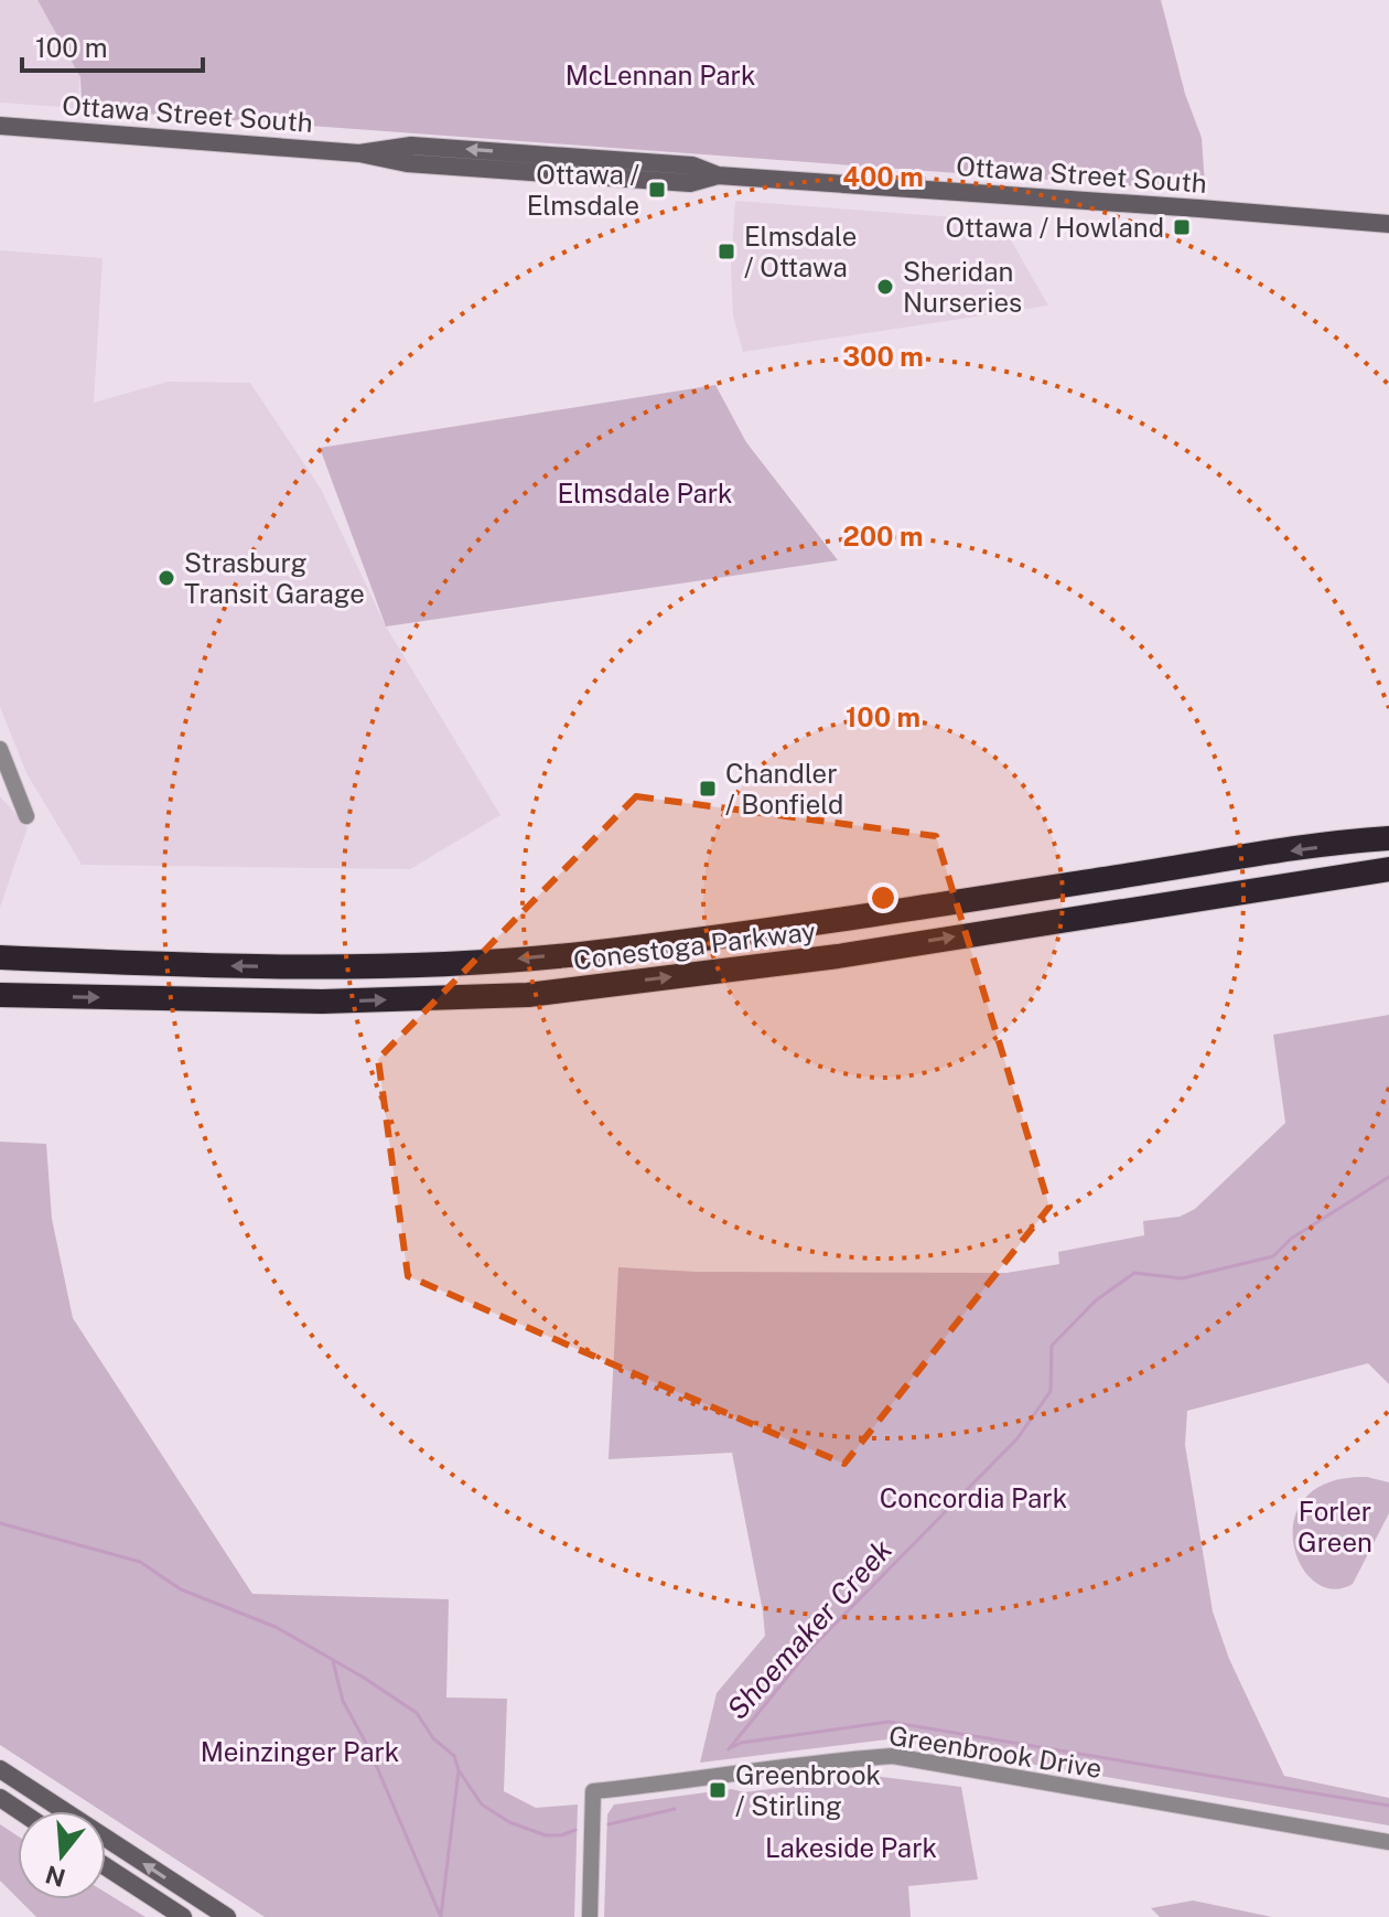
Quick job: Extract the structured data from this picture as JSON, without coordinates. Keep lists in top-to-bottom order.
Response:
{
  "streets": {
    "highway": ["Conestoga Parkway"],
    "main road": ["Ottawa Street South"],
    "street": ["Greenbrook Drive"]
  },
  "water": ["Shoemaker Creek"],
  "parks": [
    "McLennan Park",
    "Elmsdale Park",
    "Concordia Park",
    "Forler Green",
    "Meinzinger Park",
    "Lakeside Park"
  ],
  "places": {
    "transit": [
      "Ottawa / Elmsdale",
      "Ottawa / Howland",
      "Elmsdale / Ottawa",
      "Chandler / Bonfield",
      "Greenbrook / Stirling"
    ],
    "other": ["Sheridan Nurseries", "Strasburg Transit Garage"]
  },
  "scale_bar": "100 m",
  "north": "bottom",
  "rings": [
    "400 m",
    "300 m",
    "200 m",
    "100 m"
  ]
}
